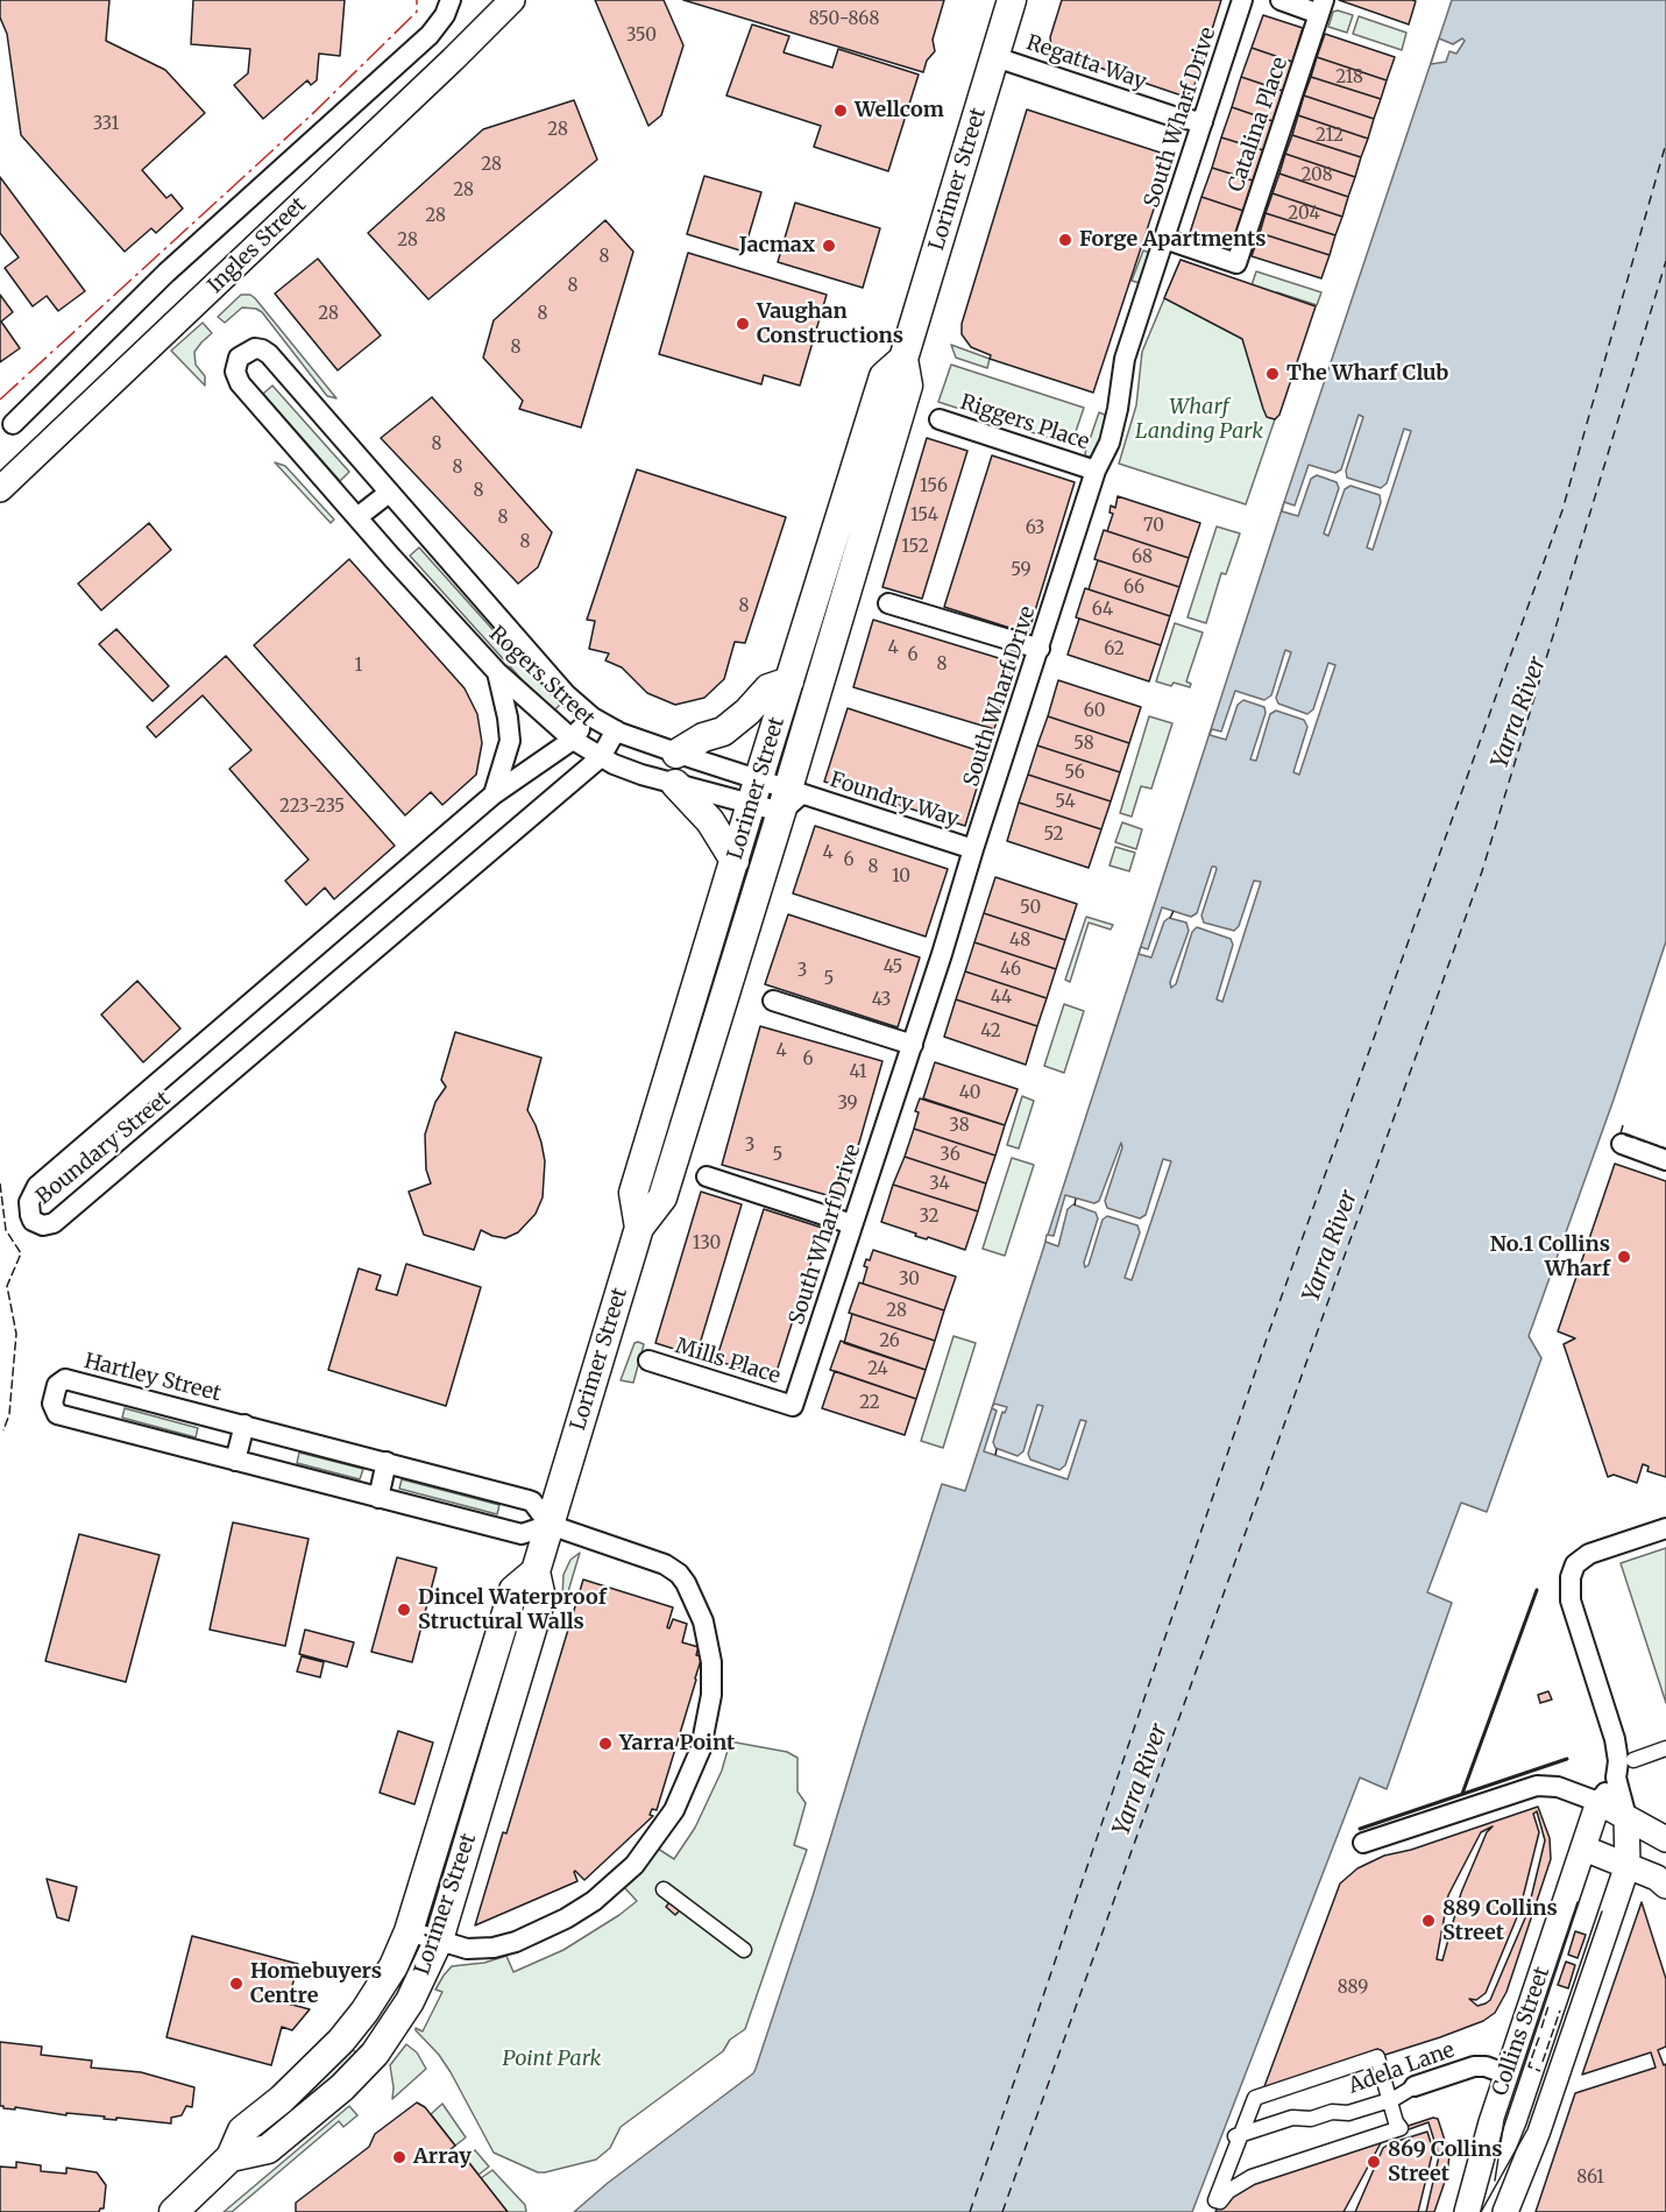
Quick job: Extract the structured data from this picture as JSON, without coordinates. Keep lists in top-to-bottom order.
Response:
{
  "streets": {
    "main road": ["Lorimer Street"],
    "street": [
      "Regatta Way",
      "South Wharf Drive",
      "Catalina Place",
      "Ingles Street",
      "Riggers Place",
      "Rogers Street",
      "Foundry Way",
      "Boundary Street",
      "Mills Place",
      "Hartley Street",
      "Collins Street",
      "Adela Lane"
    ]
  },
  "crossings": [
    ["Regatta Way", "South Wharf Drive"],
    ["Regatta Way", "Lorimer Street"],
    ["South Wharf Drive", "Catalina Place"],
    ["South Wharf Drive", "Riggers Place"],
    ["South Wharf Drive", "Foundry Way"],
    ["South Wharf Drive", "Mills Place"],
    ["Lorimer Street", "Rogers Street"],
    ["Lorimer Street", "Foundry Way"],
    ["Lorimer Street", "Hartley Street"],
    ["Rogers Street", "Foundry Way"],
    ["Rogers Street", "Boundary Street"],
    ["Collins Street", "Adela Lane"]
  ],
  "water": ["Yarra River"],
  "parks": ["Wharf Landing Park", "Point Park"],
  "places": [
    "Wellcom",
    "Forge Apartments",
    "Jacmax",
    "Vaughan Constructions",
    "The Wharf Club",
    "No.1 Collins Wharf",
    "Dincel Waterproof Structural Walls",
    "Yarra Point",
    "889 Collins Street",
    "Homebuyers Centre",
    "Array",
    "869 Collins Street"
  ],
  "house_numbers": [
    "850-868",
    "350",
    "218",
    "331",
    "28",
    "212",
    "28",
    "208",
    "28",
    "204",
    "28",
    "28",
    "8",
    "8",
    "28",
    "8",
    "8",
    "8",
    "8",
    "156",
    "8",
    "154",
    "8",
    "70",
    "63",
    "8",
    "152",
    "68",
    "59",
    "66",
    "8",
    "64",
    "4",
    "62",
    "6",
    "8",
    "1",
    "60",
    "58",
    "56",
    "54",
    "223-235",
    "52",
    "4",
    "6",
    "8",
    "10",
    "50",
    "48",
    "45",
    "46",
    "3",
    "5",
    "44",
    "43",
    "42",
    "4",
    "6",
    "41",
    "40",
    "39",
    "38",
    "3",
    "5",
    "36",
    "34",
    "32",
    "130",
    "30",
    "28",
    "26",
    "24",
    "22",
    "889",
    "861"
  ]
}
